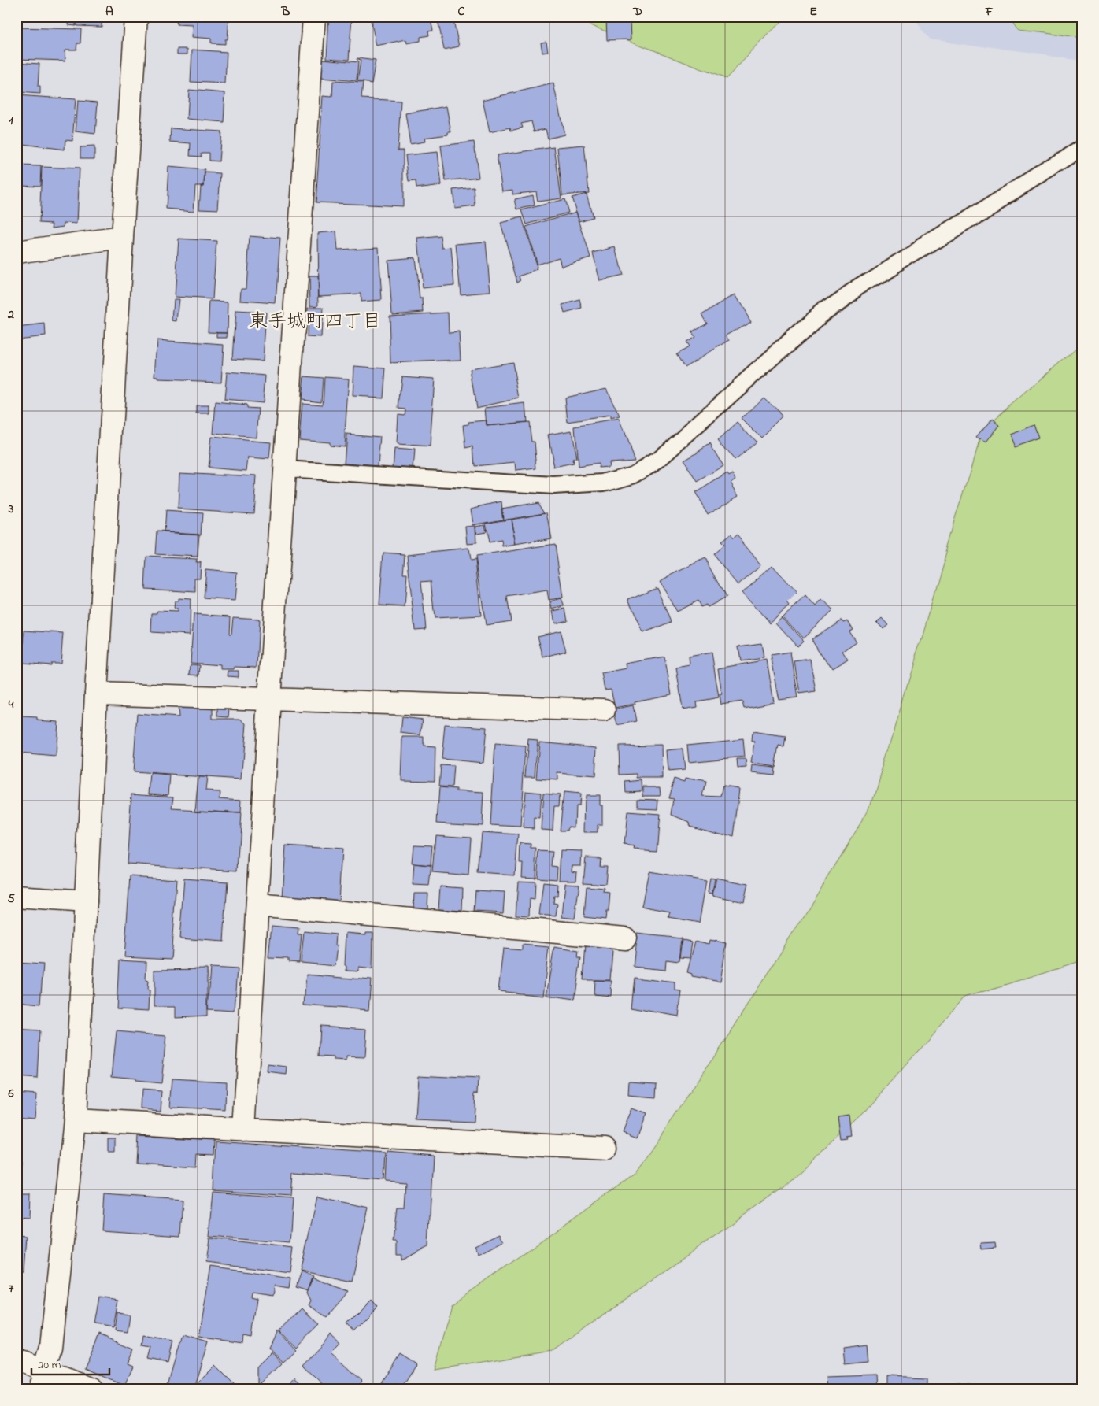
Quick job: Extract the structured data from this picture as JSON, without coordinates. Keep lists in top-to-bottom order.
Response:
{
  "districts": ["東手城町四丁目"],
  "scale_bar": "20 m",
  "grid": {
    "columns": [
      "A",
      "B",
      "C",
      "D",
      "E",
      "F"
    ],
    "rows": [
      "1",
      "2",
      "3",
      "4",
      "5",
      "6",
      "7"
    ]
  }
}
